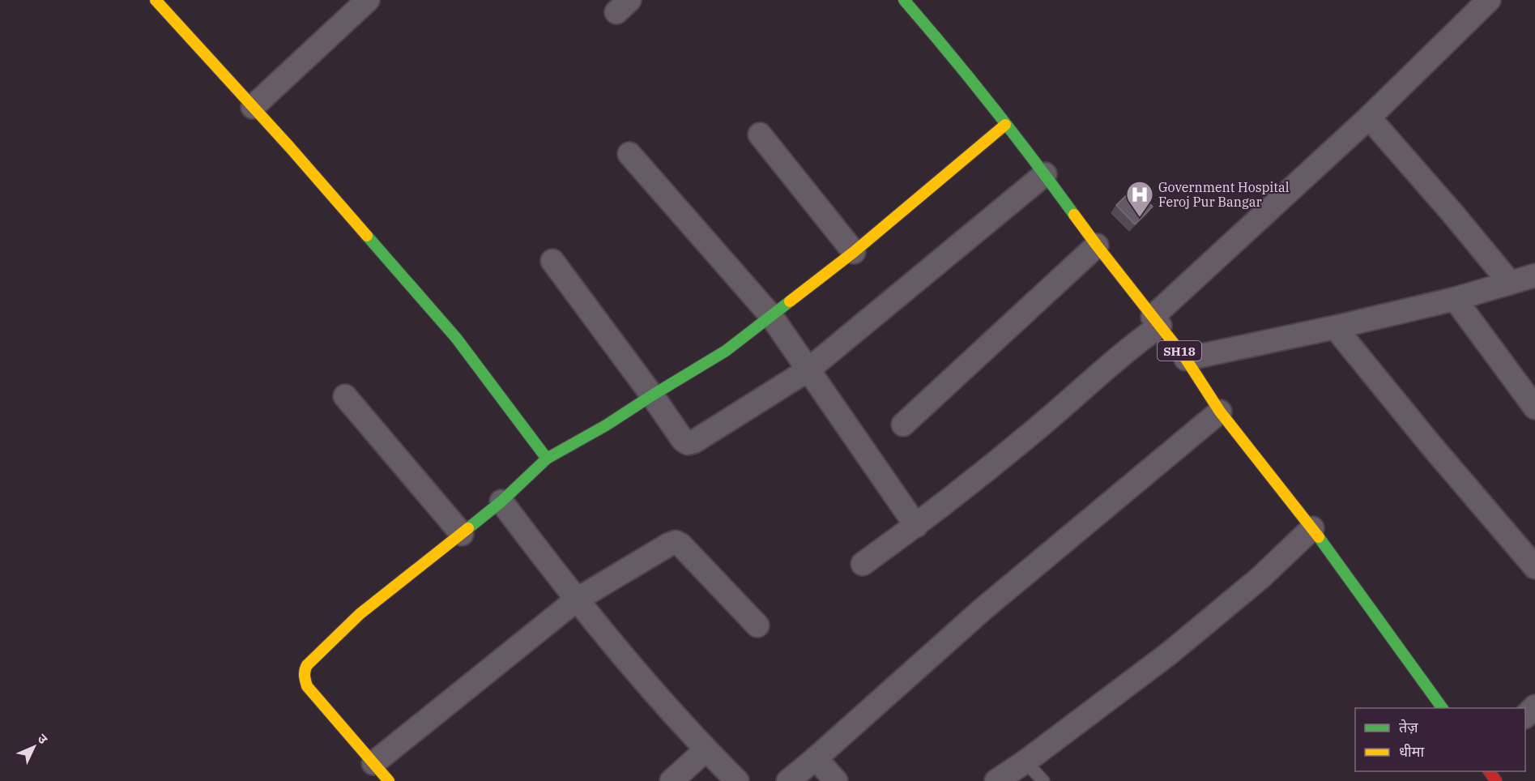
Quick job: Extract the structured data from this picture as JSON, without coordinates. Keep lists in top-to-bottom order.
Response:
{
  "streets": {
    "street": ["SH18"]
  },
  "places": {
    "hospital": ["Government Hospital Feroj Pur Bangar"]
  },
  "legend": ["तेज़", "धीमा"],
  "north": "top right"
}
